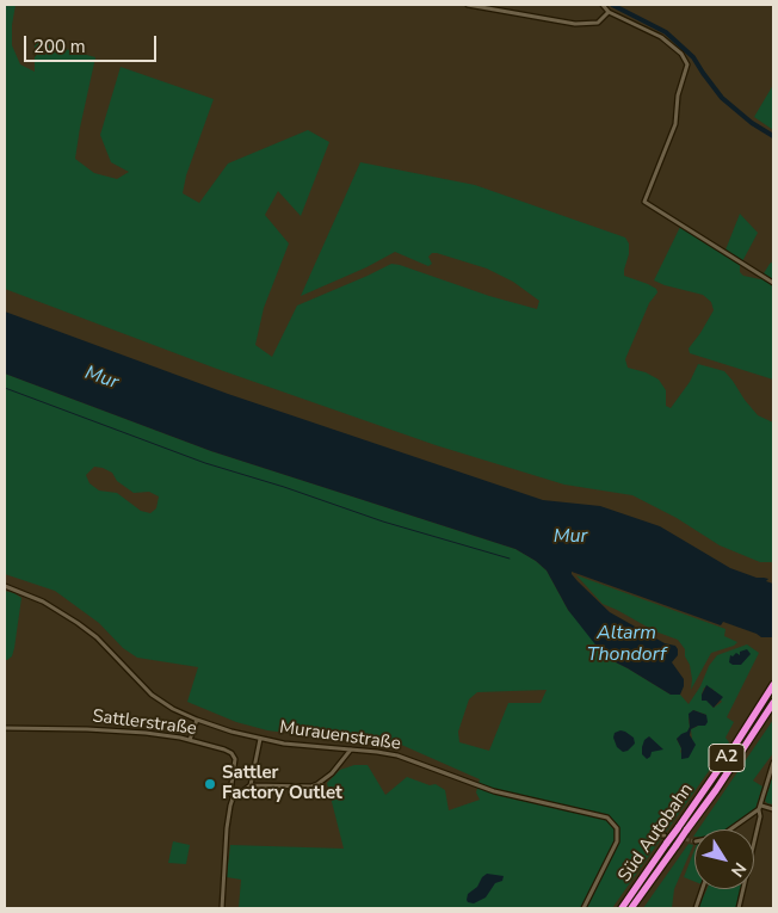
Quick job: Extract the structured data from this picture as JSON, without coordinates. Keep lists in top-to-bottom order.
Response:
{
  "streets": {
    "highway": ["A2", "Süd Autobahn"],
    "street": ["Sattlerstraße", "Murauenstraße"]
  },
  "water": ["Mur", "Altarm Thondorf"],
  "places": ["Sattler Factory Outlet"],
  "scale_bar": "200 m",
  "north": "bottom right"
}
